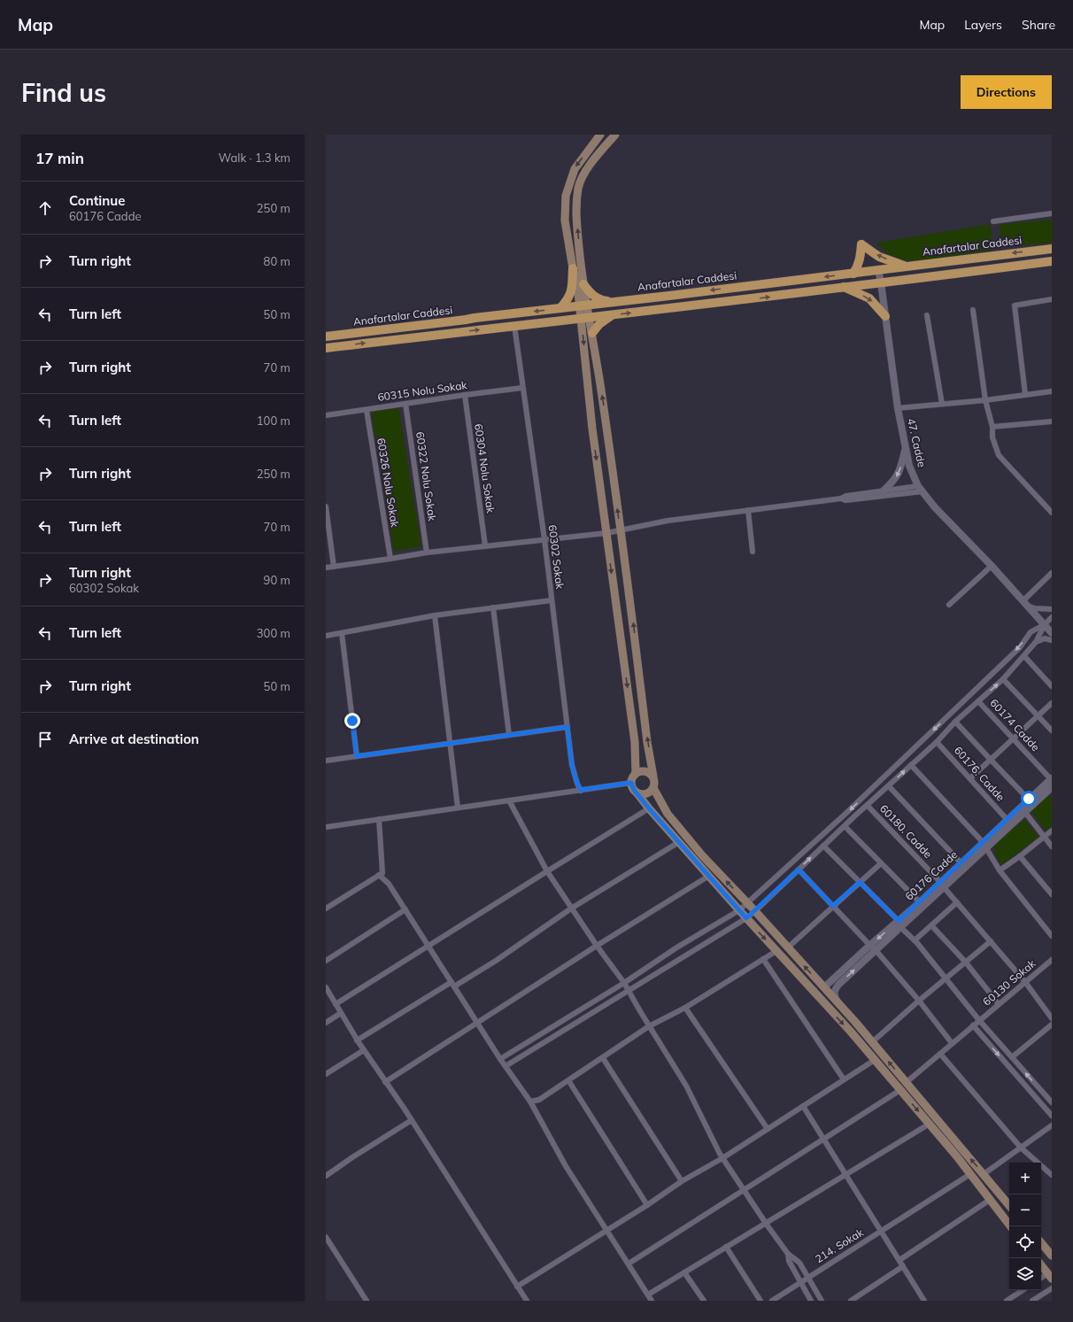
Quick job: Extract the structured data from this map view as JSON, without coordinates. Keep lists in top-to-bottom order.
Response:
{
  "streets": {
    "main road": ["Anafartalar Caddesi"],
    "street": [
      "60315 Nolu Sokak",
      "47. Cadde",
      "60304 Nolu Sokak",
      "60322 Nolu Sokak",
      "60326 Nolu Sokak",
      "60302 Sokak",
      "60174 Cadde",
      "60176. Cadde",
      "60180. Cadde",
      "60176 Cadde",
      "60130 Sokak",
      "214. Sokak"
    ]
  },
  "crossings": [
    ["Anafartalar Caddesi", "47. Cadde"],
    ["Anafartalar Caddesi", "60302 Sokak"],
    ["60315 Nolu Sokak", "60304 Nolu Sokak"],
    ["60315 Nolu Sokak", "60322 Nolu Sokak"],
    ["60315 Nolu Sokak", "60326 Nolu Sokak"],
    ["60315 Nolu Sokak", "60302 Sokak"],
    ["60174 Cadde", "60176 Cadde"],
    ["60176. Cadde", "60176 Cadde"],
    ["60180. Cadde", "60176 Cadde"],
    ["60180. Cadde", "60130 Sokak"]
  ],
  "page": {
    "header": "Map",
    "nav": ["Map", "Layers", "Share"],
    "buttons": "Directions",
    "title": "Find us",
    "heading": ["17 min", "Walk · 1.3 km"],
    "list": [
      ["Continue", "60176 Cadde", "250 m"],
      ["Turn right", "80 m"],
      ["Turn left", "50 m"],
      ["Turn right", "70 m"],
      ["Turn left", "100 m"],
      ["Turn right", "250 m"],
      ["Turn left", "70 m"],
      ["Turn right", "60302 Sokak", "90 m"],
      ["Turn left", "300 m"],
      ["Turn right", "50 m"],
      "Arrive at destination"
    ],
    "map_buttons": ["+", "−"]
  }
}
